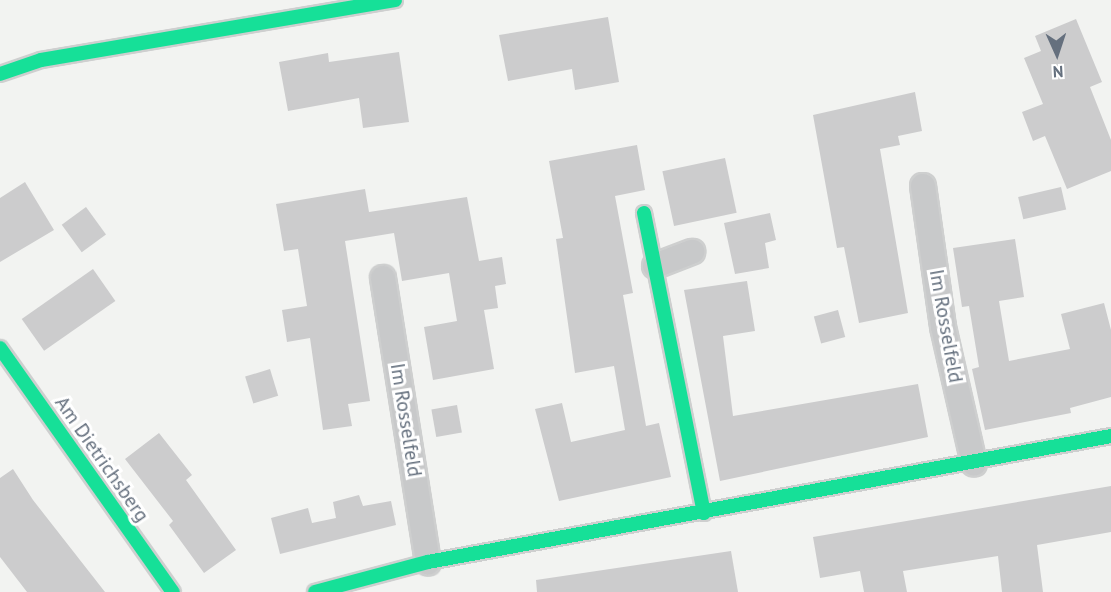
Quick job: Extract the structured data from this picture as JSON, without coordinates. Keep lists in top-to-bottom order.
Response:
{
  "streets": {
    "street": ["Im Rosselfeld", "Am Dietrichsberg"]
  },
  "north": "bottom"
}
